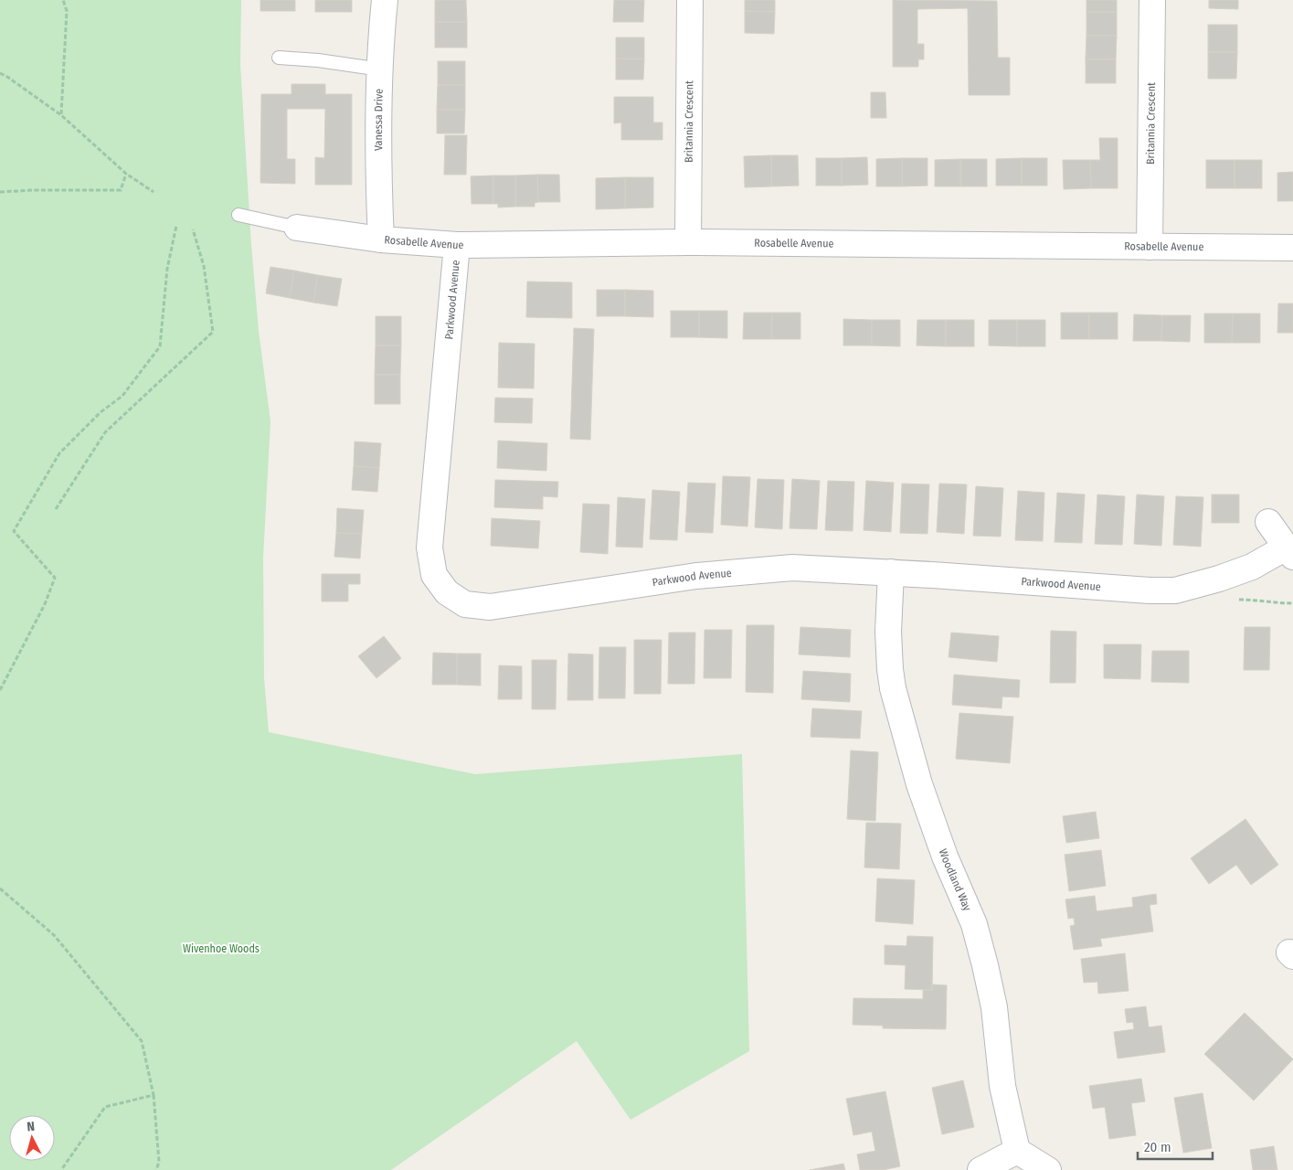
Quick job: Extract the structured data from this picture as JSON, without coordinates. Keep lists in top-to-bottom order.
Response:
{
  "streets": {
    "street": [
      "Vanessa Drive",
      "Britannia Crescent",
      "Rosabelle Avenue",
      "Parkwood Avenue",
      "Woodland Way"
    ]
  },
  "crossings": [
    ["Vanessa Drive", "Rosabelle Avenue"],
    ["Britannia Crescent", "Rosabelle Avenue"],
    ["Rosabelle Avenue", "Parkwood Avenue"],
    ["Parkwood Avenue", "Woodland Way"]
  ],
  "parks": ["Wivenhoe Woods"],
  "scale_bar": "20 m",
  "north": "top"
}
